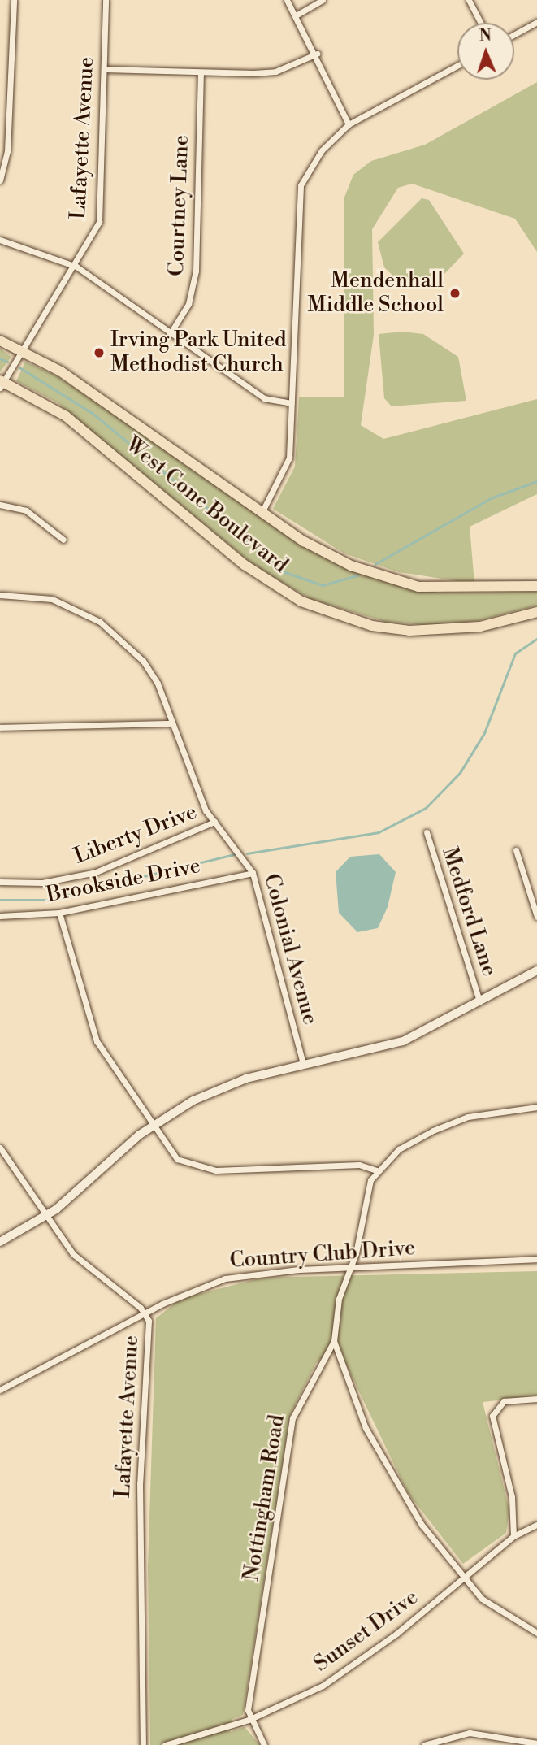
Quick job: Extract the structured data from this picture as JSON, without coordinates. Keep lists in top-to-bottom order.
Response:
{
  "streets": {
    "main road": ["West Cone Boulevard"],
    "street": [
      "Lafayette Avenue",
      "Courtney Lane",
      "Liberty Drive",
      "Brookside Drive",
      "Medford Lane",
      "Colonial Avenue",
      "Country Club Drive",
      "Nottingham Road",
      "Sunset Drive"
    ]
  },
  "crossings": [
    ["Lafayette Avenue", "West Cone Boulevard"],
    ["Lafayette Avenue", "Country Club Drive"],
    ["Liberty Drive", "Colonial Avenue"],
    ["Brookside Drive", "Colonial Avenue"],
    ["Country Club Drive", "Nottingham Road"],
    ["Nottingham Road", "Sunset Drive"]
  ],
  "places": ["Mendenhall Middle School", "Irving Park United Methodist Church"],
  "north": "top"
}
